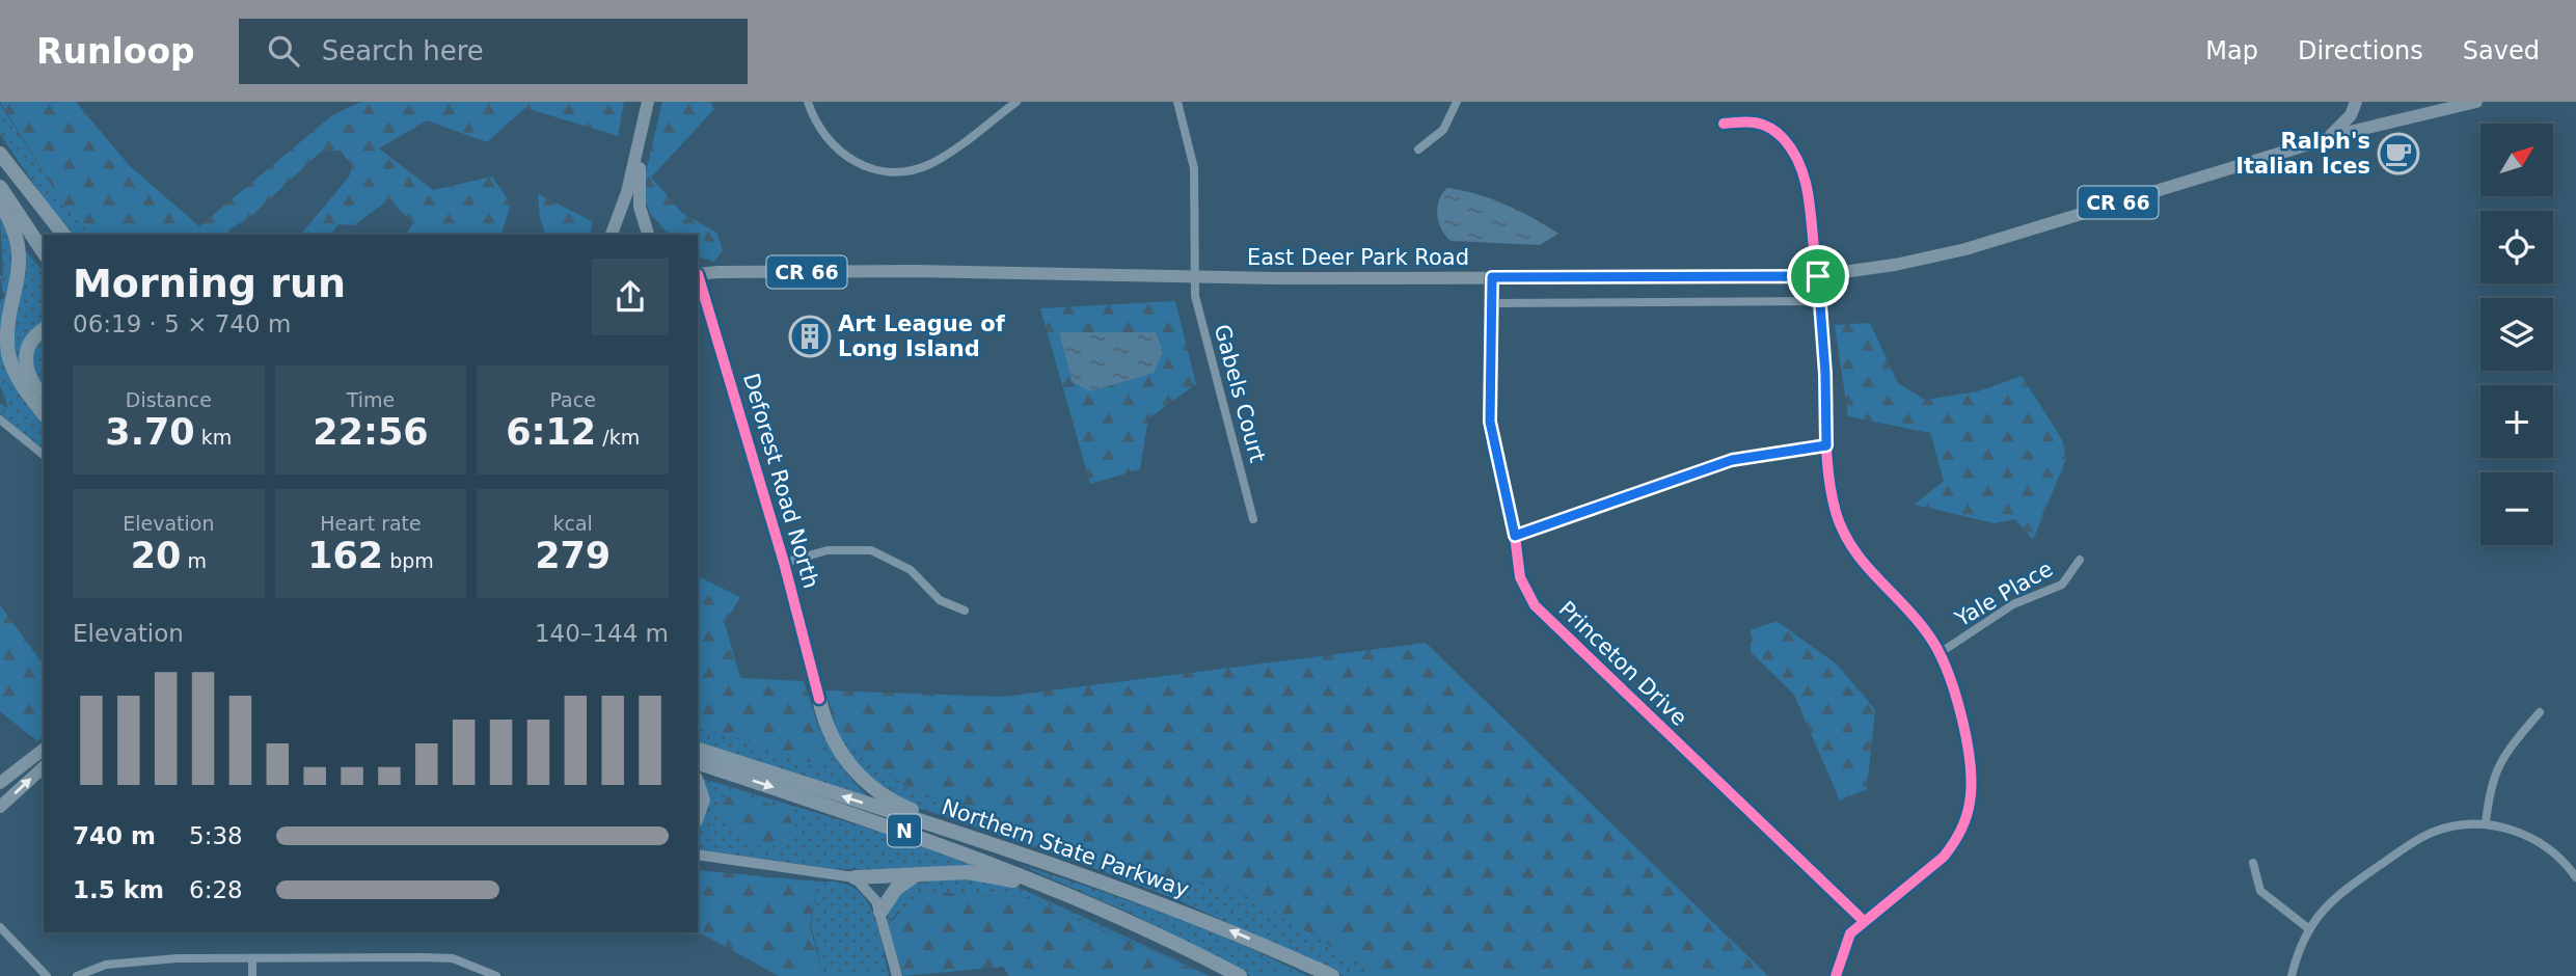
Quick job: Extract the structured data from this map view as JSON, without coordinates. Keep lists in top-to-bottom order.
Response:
{
  "streets": {
    "highway": ["N", "Northern State Parkway"],
    "main road": ["CR 66", "East Deer Park Road"],
    "street": [
      "Gabels Court",
      "Deforest Road North",
      "Yale Place",
      "Princeton Drive"
    ]
  },
  "crossings": [
    ["East Deer Park Road", "Gabels Court"],
    ["East Deer Park Road", "Princeton Drive"]
  ],
  "places": {
    "cafe": ["Ralph's Italian Ices"],
    "building": ["Art League of Long Island"]
  },
  "north": "top right",
  "page": {
    "header": "Runloop",
    "search": "Search here",
    "nav": ["Map", "Directions", "Saved"],
    "map_buttons": ["+", "−"],
    "heading": ["Morning run", "06:19 · 5 × 740 m"],
    "stats": [
      ["Distance", "3.70 km"],
      ["Time", "22:56"],
      ["Pace", "6:12 /km"],
      ["Elevation", "20 m"],
      ["Heart rate", "162 bpm"],
      ["kcal", "279"]
    ],
    "chart": ["Elevation", "140–144 m"],
    "list": [
      {
        "name": "740 m",
        "note": "5:38"
      },
      {
        "name": "1.5 km",
        "note": "6:28"
      }
    ]
  }
}
